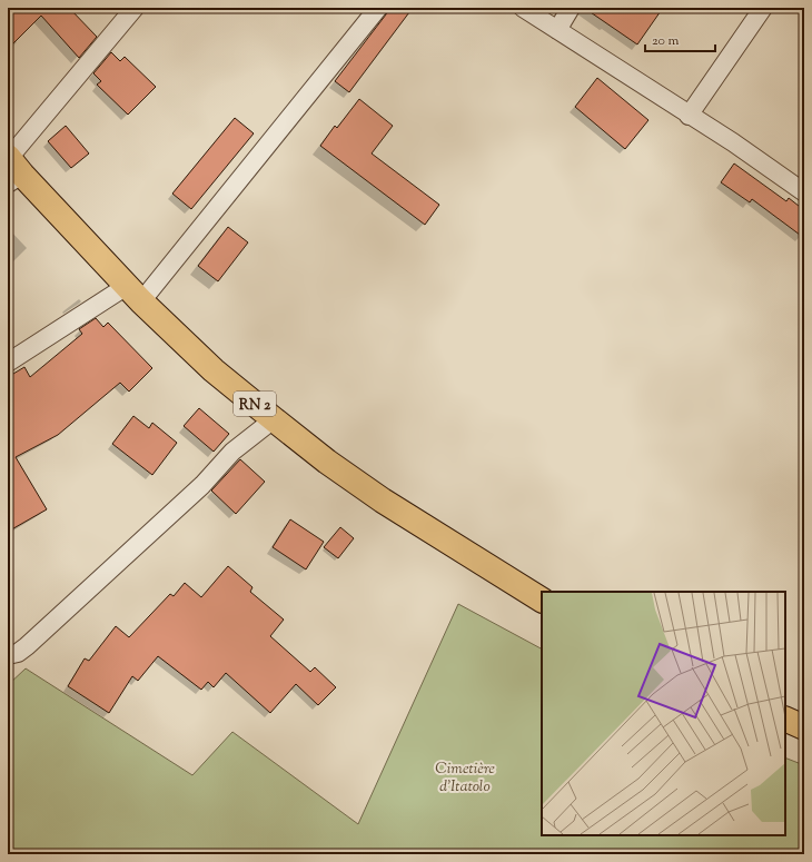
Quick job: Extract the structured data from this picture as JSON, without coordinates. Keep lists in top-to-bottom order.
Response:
{
  "streets": {
    "highway": ["RN 2"]
  },
  "parks": ["Cimetière d'Itatolo"],
  "scale_bar": "20 m"
}
